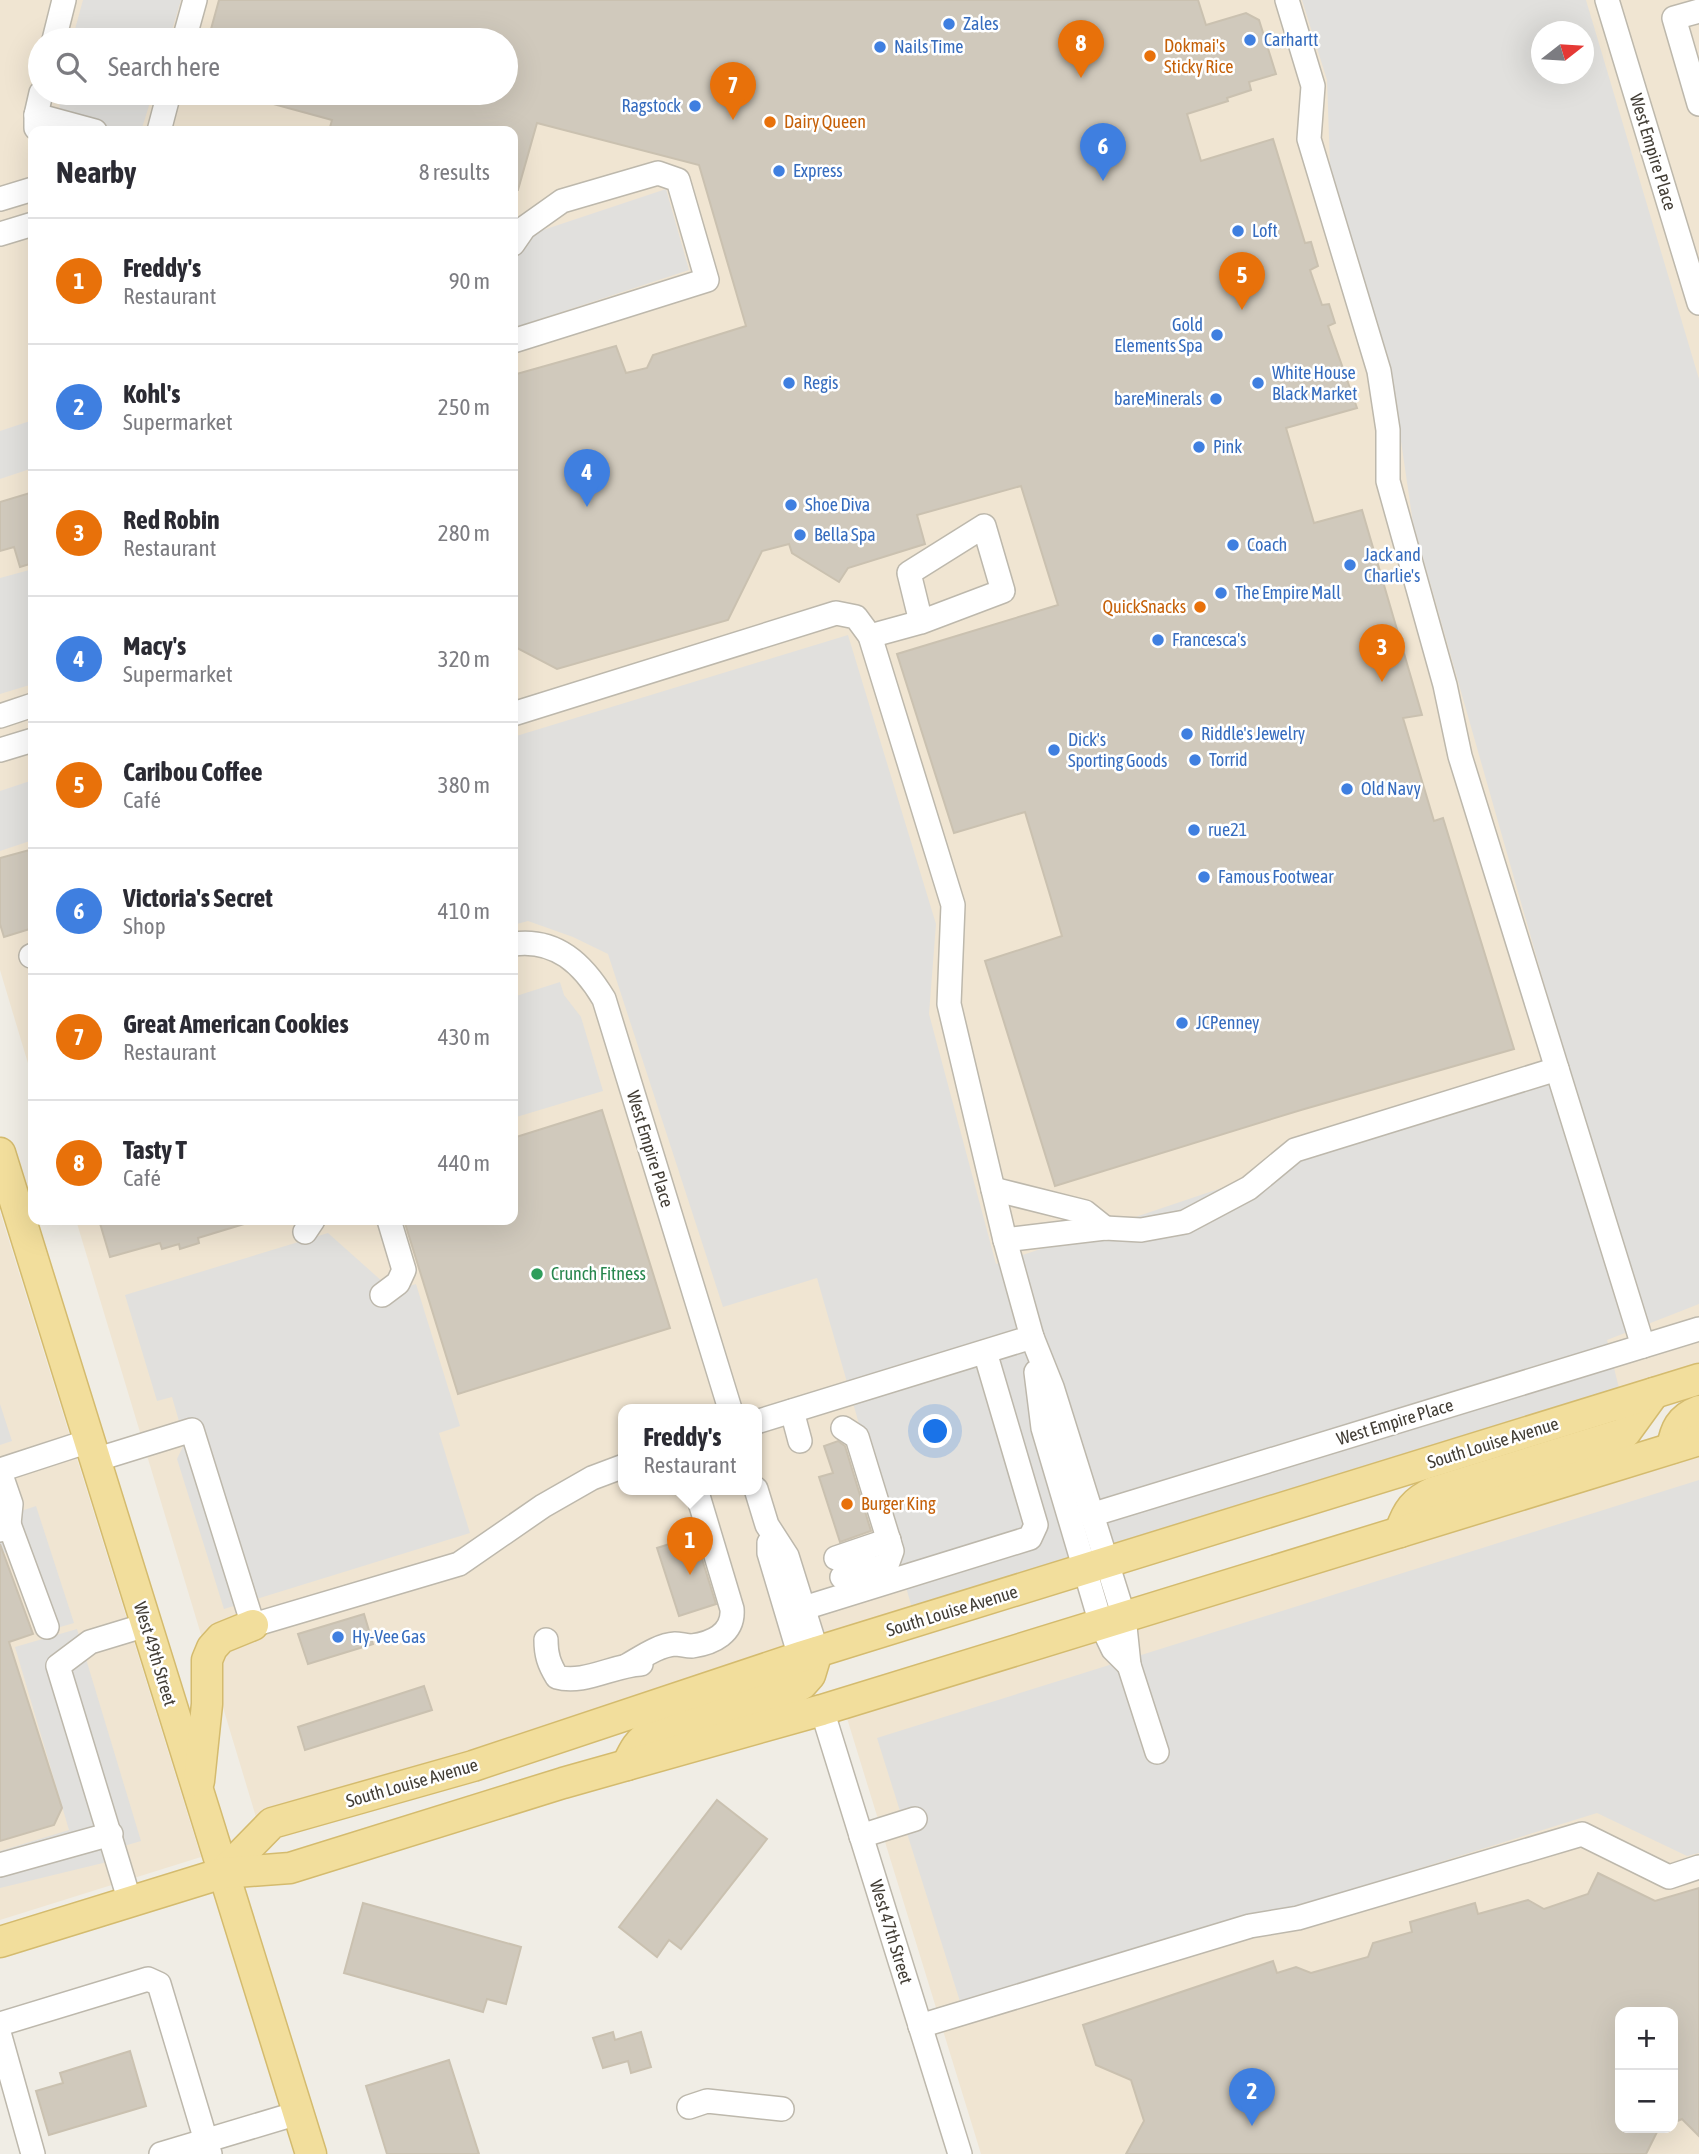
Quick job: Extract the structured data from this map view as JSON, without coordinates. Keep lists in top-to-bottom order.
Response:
{
  "streets": {
    "main road": ["South Louise Avenue", "West 49th Street"],
    "street": ["West Empire Place", "West 47th Street"]
  },
  "crossings": [
    ["South Louise Avenue", "West 49th Street"],
    ["South Louise Avenue", "West 47th Street"]
  ],
  "places": [
    "Zales",
    "Carhartt",
    "Nails Time",
    "Dokmai's Sticky Rice",
    "Ragstock",
    "Dairy Queen",
    "Express",
    "Loft",
    "Gold Elements Spa",
    "Regis",
    "White House Black Market",
    "bareMinerals",
    "Pink",
    "Shoe Diva",
    "Bella Spa",
    "Coach",
    "Jack and Charlie's",
    "The Empire Mall",
    "QuickSnacks",
    "Francesca's",
    "Riddle's Jewelry",
    "Dick's Sporting Goods",
    "Torrid",
    "Old Navy",
    "rue21",
    "Famous Footwear",
    "JCPenney",
    "Crunch Fitness",
    "Burger King",
    "Hy-Vee Gas"
  ],
  "north": "right",
  "page": {
    "pins": [
      "8",
      "7",
      "6",
      "5",
      "4",
      "3",
      "1",
      "2"
    ],
    "search": "Search here",
    "heading": ["Nearby", "8 results"],
    "list": [
      {
        "mark": "1",
        "name": "Freddy's",
        "note": "Restaurant",
        "value": "90 m"
      },
      {
        "mark": "2",
        "name": "Kohl's",
        "note": "Supermarket",
        "value": "250 m"
      },
      {
        "mark": "3",
        "name": "Red Robin",
        "note": "Restaurant",
        "value": "280 m"
      },
      {
        "mark": "4",
        "name": "Macy's",
        "note": "Supermarket",
        "value": "320 m"
      },
      {
        "mark": "5",
        "name": "Caribou Coffee",
        "note": "Café",
        "value": "380 m"
      },
      {
        "mark": "6",
        "name": "Victoria's Secret",
        "note": "Shop",
        "value": "410 m"
      },
      {
        "mark": "7",
        "name": "Great American Cookies",
        "note": "Restaurant",
        "value": "430 m"
      },
      {
        "mark": "8",
        "name": "Tasty T",
        "note": "Café",
        "value": "440 m"
      }
    ],
    "popup": ["Freddy's", "Restaurant"],
    "map_buttons": ["+", "−"]
  }
}
